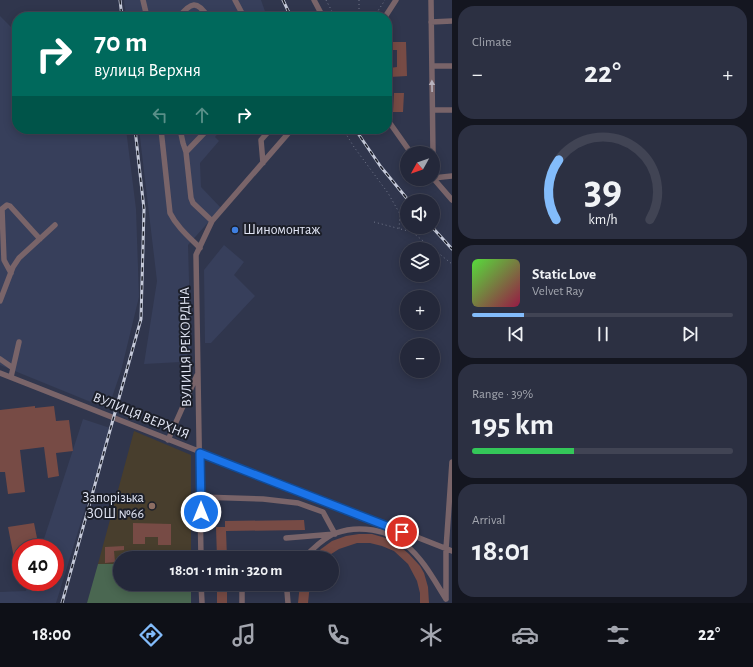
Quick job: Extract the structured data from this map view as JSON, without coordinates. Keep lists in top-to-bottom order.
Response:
{
  "streets": {
    "street": ["ВУЛИЦЯ РЕКОРДНА", "ВУЛИЦЯ ВЕРХНЯ"]
  },
  "crossings": [
    ["ВУЛИЦЯ РЕКОРДНА", "ВУЛИЦЯ ВЕРХНЯ"]
  ],
  "places": ["Шиномонтаж", "Запорізька ЗОШ №66"],
  "north": "bottom left",
  "page": {
    "tile": [
      "Climate",
      ["Range · 39%", "195 km"],
      ["Arrival", "18:01"]
    ],
    "turn": ["70 m", "вулиця Верхня"],
    "heat": ["−", "22°", "+"],
    "map_buttons": ["+", "−"],
    "song": ["Static Love", "Velvet Ray"],
    "limit": "40",
    "trip": "18:01 · 1 min · 320 m",
    "tabs": ["18:00", "22°"],
    "gauge": ["39", "km/h"]
  }
}
